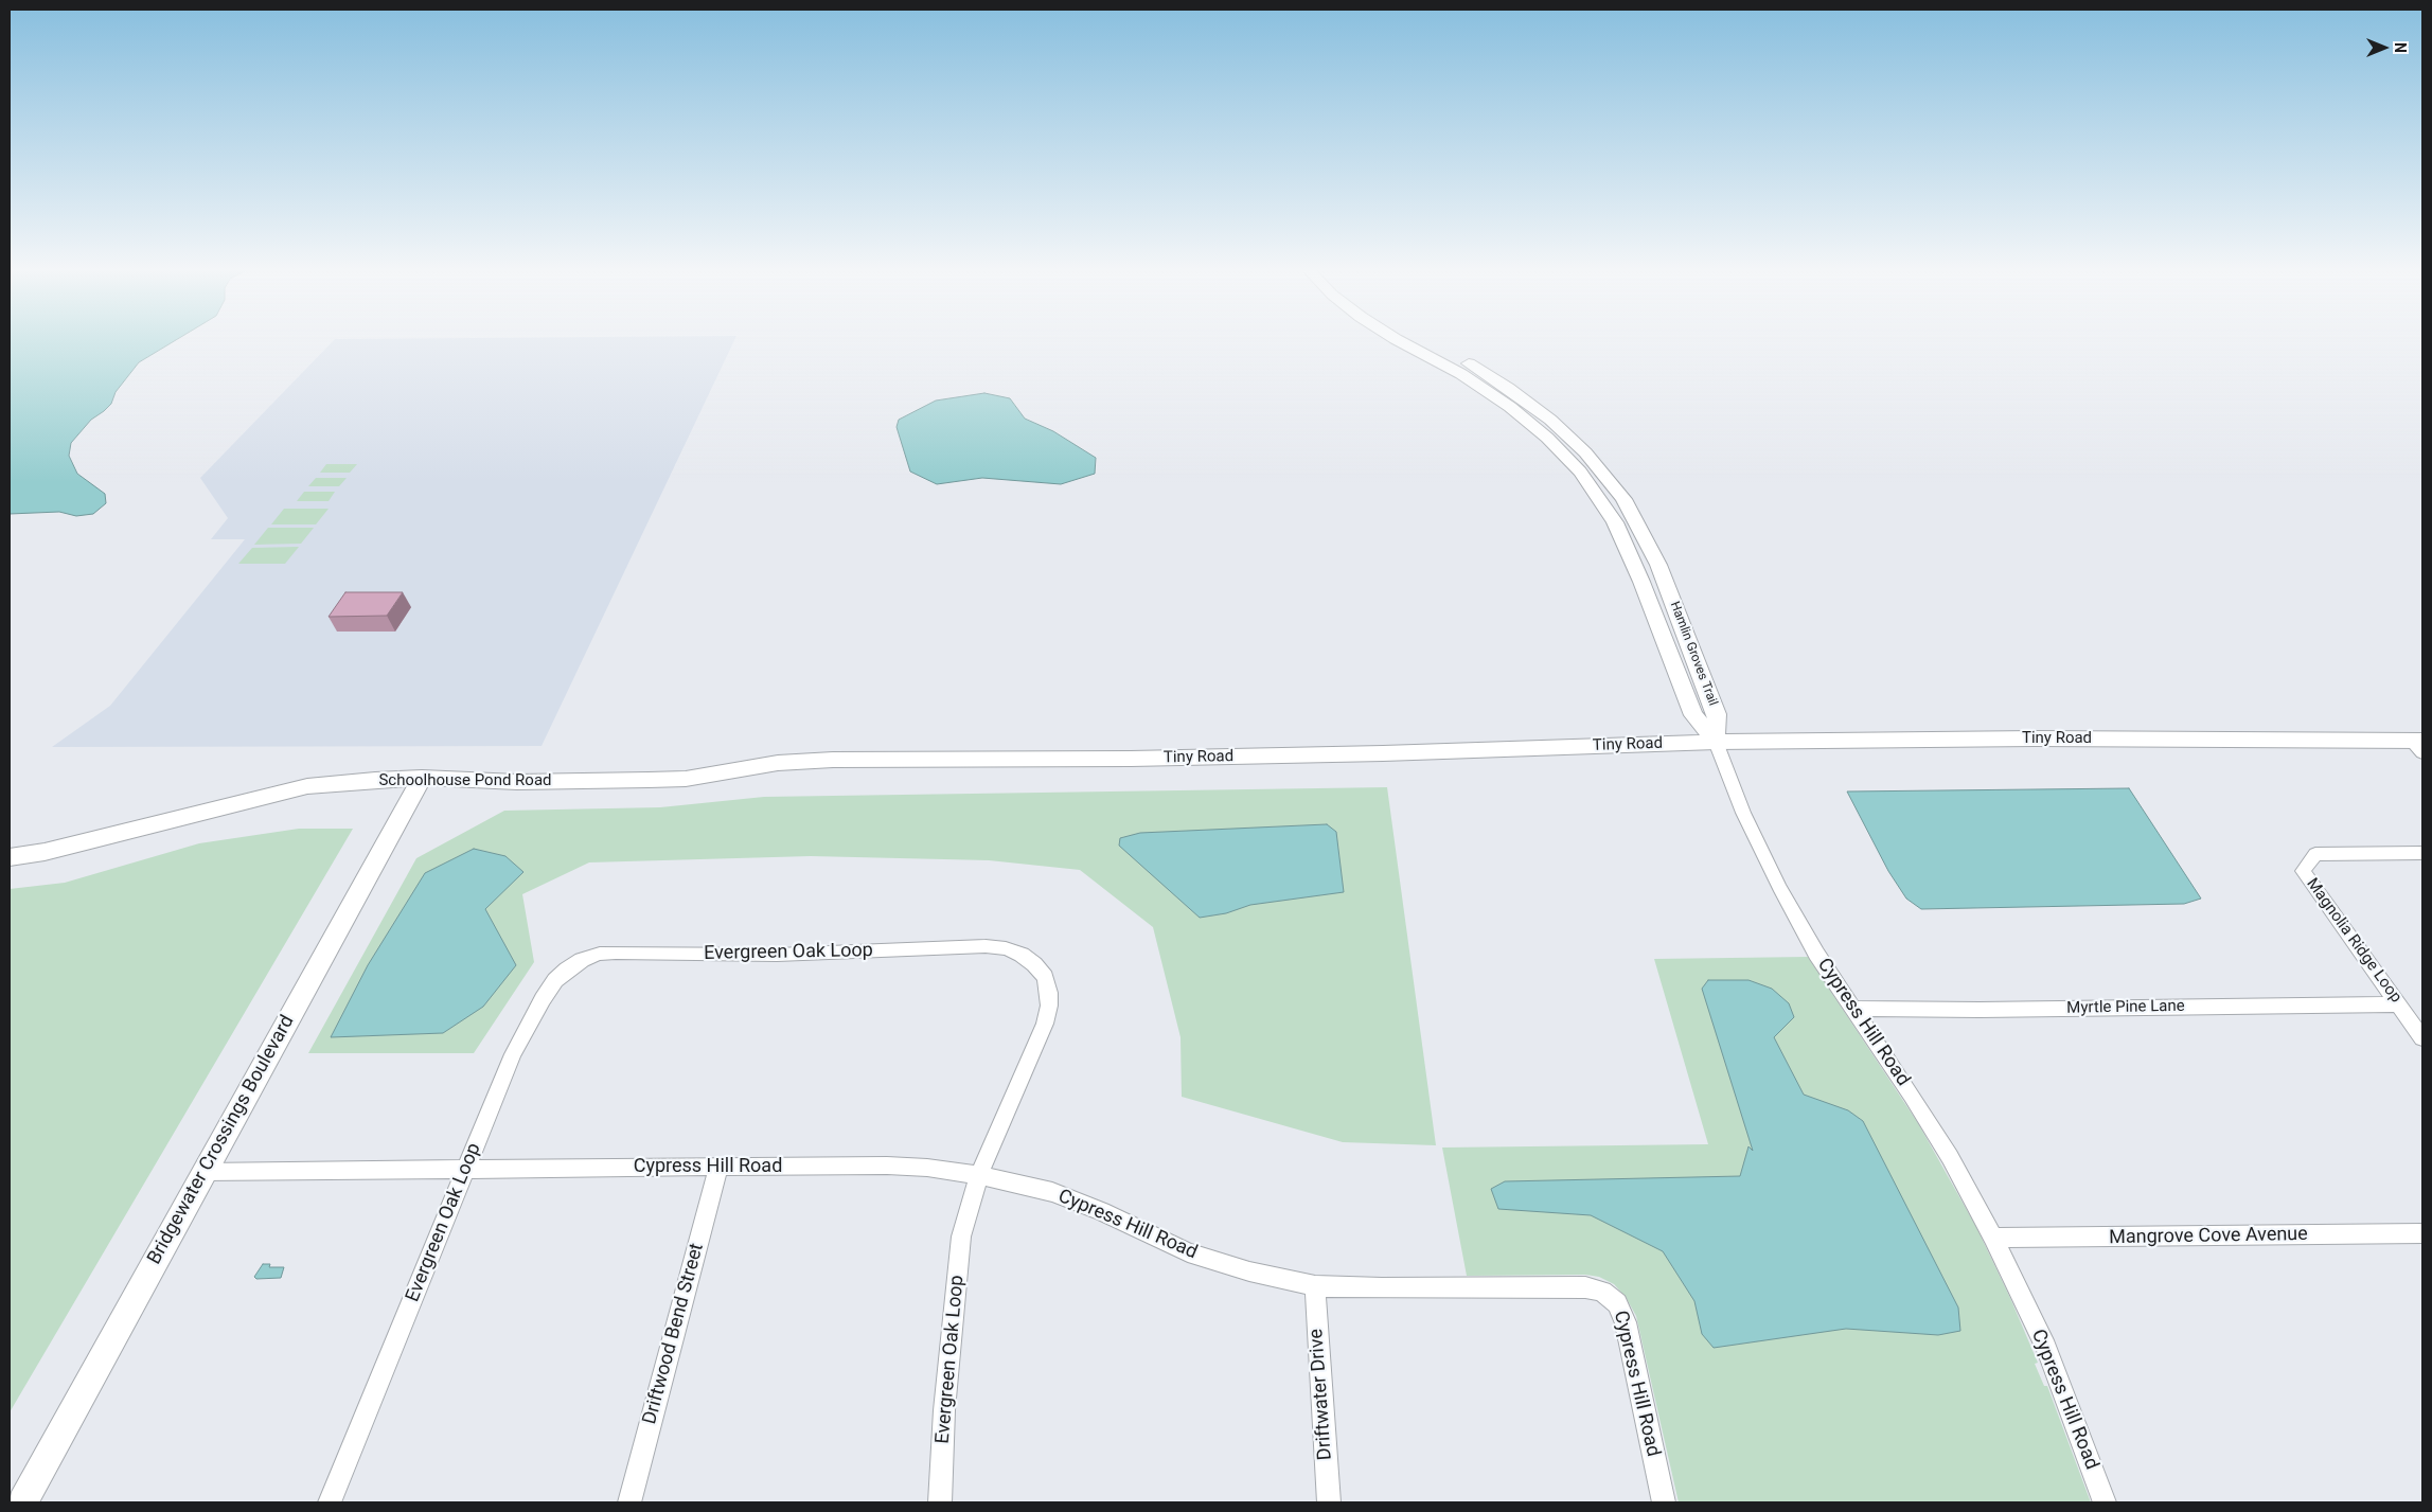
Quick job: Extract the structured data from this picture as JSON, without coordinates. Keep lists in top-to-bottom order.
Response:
{
  "streets": {
    "street": [
      "Hamlin Groves Trail",
      "Tiny Road",
      "Schoolhouse Pond Road",
      "Magnolia Ridge Loop",
      "Evergreen Oak Loop",
      "Myrtle Pine Lane",
      "Cypress Hill Road",
      "Bridgewater Crossings Boulevard",
      "Mangrove Cove Avenue",
      "Driftwood Bend Street",
      "Driftwater Drive"
    ]
  },
  "crossings": [
    ["Hamlin Groves Trail", "Tiny Road"],
    ["Hamlin Groves Trail", "Cypress Hill Road"],
    ["Tiny Road", "Schoolhouse Pond Road"],
    ["Tiny Road", "Cypress Hill Road"],
    ["Schoolhouse Pond Road", "Bridgewater Crossings Boulevard"],
    ["Magnolia Ridge Loop", "Myrtle Pine Lane"],
    ["Evergreen Oak Loop", "Cypress Hill Road"],
    ["Myrtle Pine Lane", "Cypress Hill Road"],
    ["Cypress Hill Road", "Bridgewater Crossings Boulevard"],
    ["Cypress Hill Road", "Mangrove Cove Avenue"],
    ["Cypress Hill Road", "Driftwood Bend Street"],
    ["Cypress Hill Road", "Driftwater Drive"]
  ],
  "north": "right"
}
